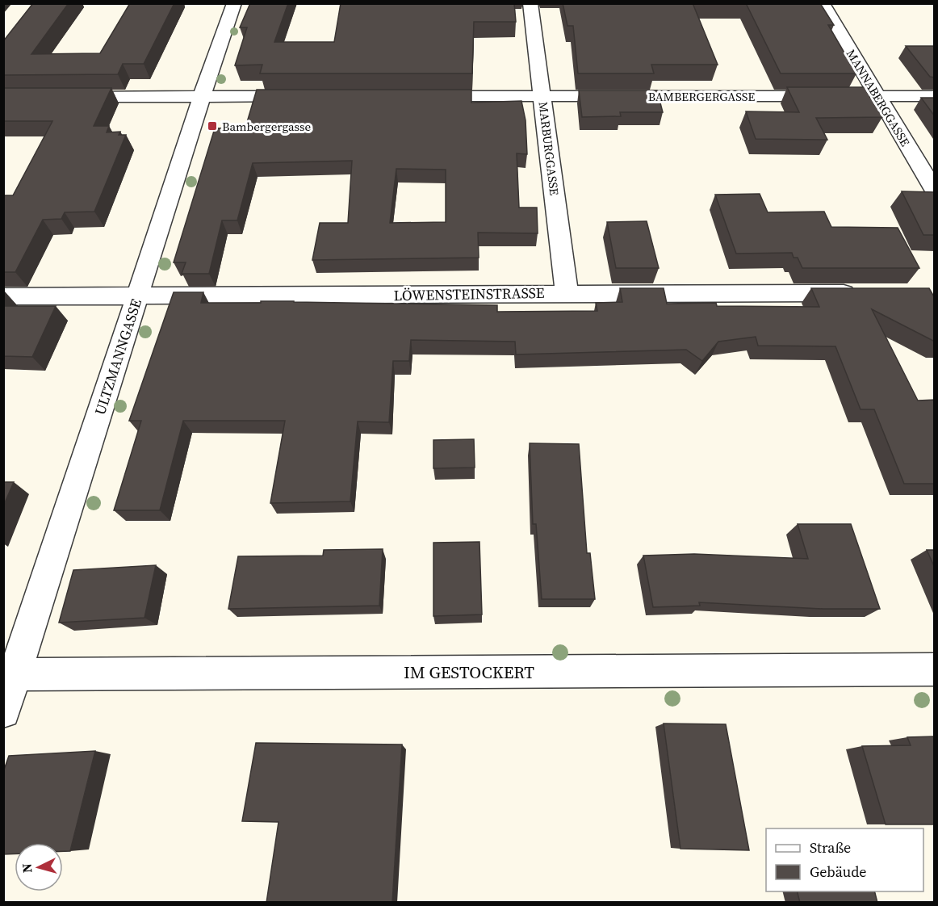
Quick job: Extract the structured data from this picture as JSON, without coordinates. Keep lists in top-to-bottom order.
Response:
{
  "streets": {
    "street": [
      "BAMBERGERGASSE",
      "MANNABERGGASSE",
      "MARBURGGASSE",
      "LÖWENSTEINSTRASSE",
      "ULTZMANNGASSE",
      "IM GESTOCKERT"
    ]
  },
  "crossings": [
    ["BAMBERGERGASSE", "MANNABERGGASSE"],
    ["BAMBERGERGASSE", "MARBURGGASSE"],
    ["MARBURGGASSE", "LÖWENSTEINSTRASSE"],
    ["LÖWENSTEINSTRASSE", "ULTZMANNGASSE"],
    ["ULTZMANNGASSE", "IM GESTOCKERT"]
  ],
  "places": {
    "transit": ["Bambergergasse"]
  },
  "legend": ["Straße", "Gebäude"],
  "north": "left"
}
